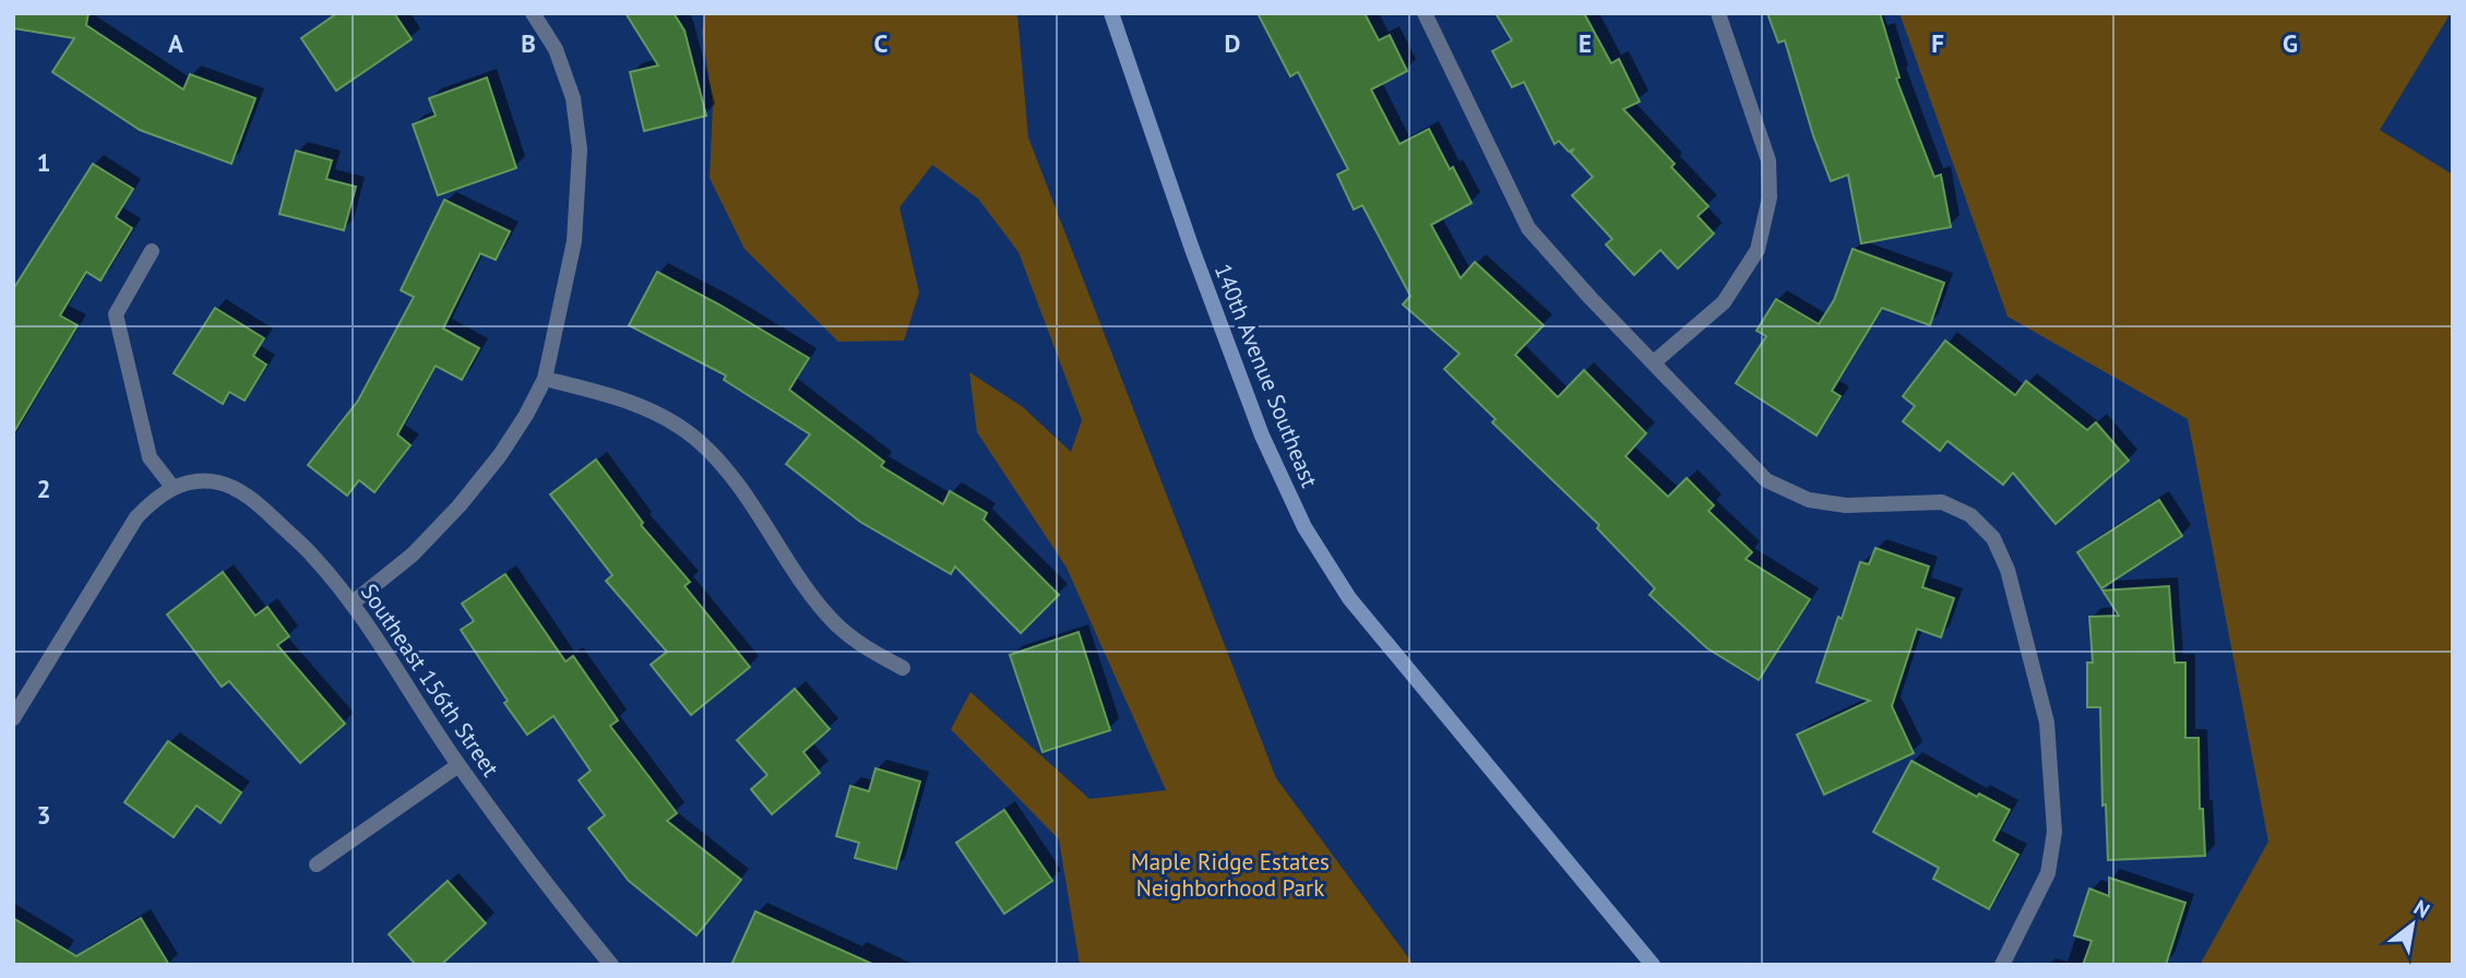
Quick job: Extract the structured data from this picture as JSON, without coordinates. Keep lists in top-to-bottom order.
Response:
{
  "streets": {
    "main road": ["140th Avenue Southeast"],
    "street": ["Southeast 156th Street"]
  },
  "parks": ["Maple Ridge Estates Neighborhood Park"],
  "north": "top right",
  "grid": {
    "columns": [
      "A",
      "B",
      "C",
      "D",
      "E",
      "F",
      "G"
    ],
    "rows": ["1", "2", "3"]
  }
}
